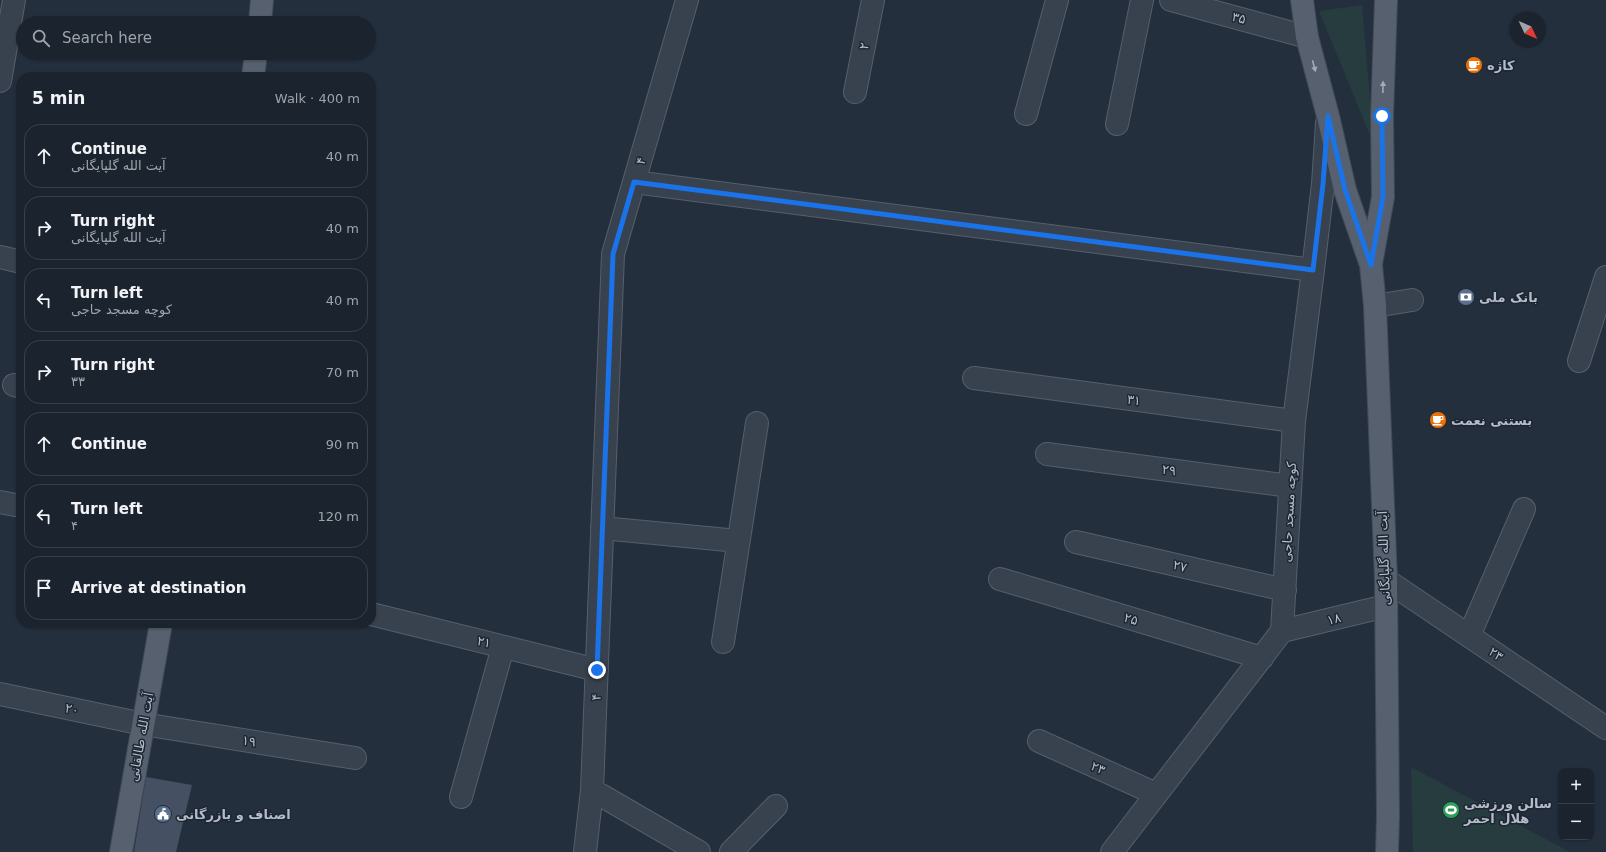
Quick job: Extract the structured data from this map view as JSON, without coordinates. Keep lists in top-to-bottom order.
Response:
{
  "streets": {
    "main road": ["آیت الله گلپایگانی", "آیت الله طالقانی"],
    "street": [
      "۳۵",
      "۲",
      "۴",
      "۳۱",
      "۲۹",
      "کوچه مسجد حاجی",
      "۲۷",
      "۲۵",
      "۱۸",
      "۲۱",
      "۲۳",
      "۲۰",
      "۱۹"
    ]
  },
  "crossings": [
    ["۳۵", "آیت الله گلپایگانی"],
    ["۴", "۲۱"],
    ["۳۱", "کوچه مسجد حاجی"],
    ["۲۹", "کوچه مسجد حاجی"],
    ["کوچه مسجد حاجی", "آیت الله گلپایگانی"],
    ["کوچه مسجد حاجی", "۲۷"],
    ["کوچه مسجد حاجی", "۱۸"],
    ["آیت الله گلپایگانی", "۱۸"],
    ["آیت الله گلپایگانی", "۲۳"],
    ["۲۰", "آیت الله طالقانی"],
    ["۲۰", "۱۹"],
    ["آیت الله طالقانی", "۱۹"]
  ],
  "places": {
    "cafe": ["کاژه", "بستنی نعمت"],
    "bank": ["بانک ملی"],
    "sports": ["سالن ورزشی هلال احمر"],
    "public building": ["اصناف و بازرگانی"]
  },
  "north": "bottom right",
  "page": {
    "search": "Search here",
    "heading": ["5 min", "Walk · 400 m"],
    "list": [
      ["Continue", "آیت الله گلپایگانی", "40 m"],
      ["Turn right", "آیت الله گلپایگانی", "40 m"],
      ["Turn left", "کوچه مسجد حاجی", "40 m"],
      ["Turn right", "۳۳", "70 m"],
      ["Continue", "90 m"],
      ["Turn left", "۴", "120 m"],
      "Arrive at destination"
    ],
    "map_buttons": ["+", "−"]
  }
}
